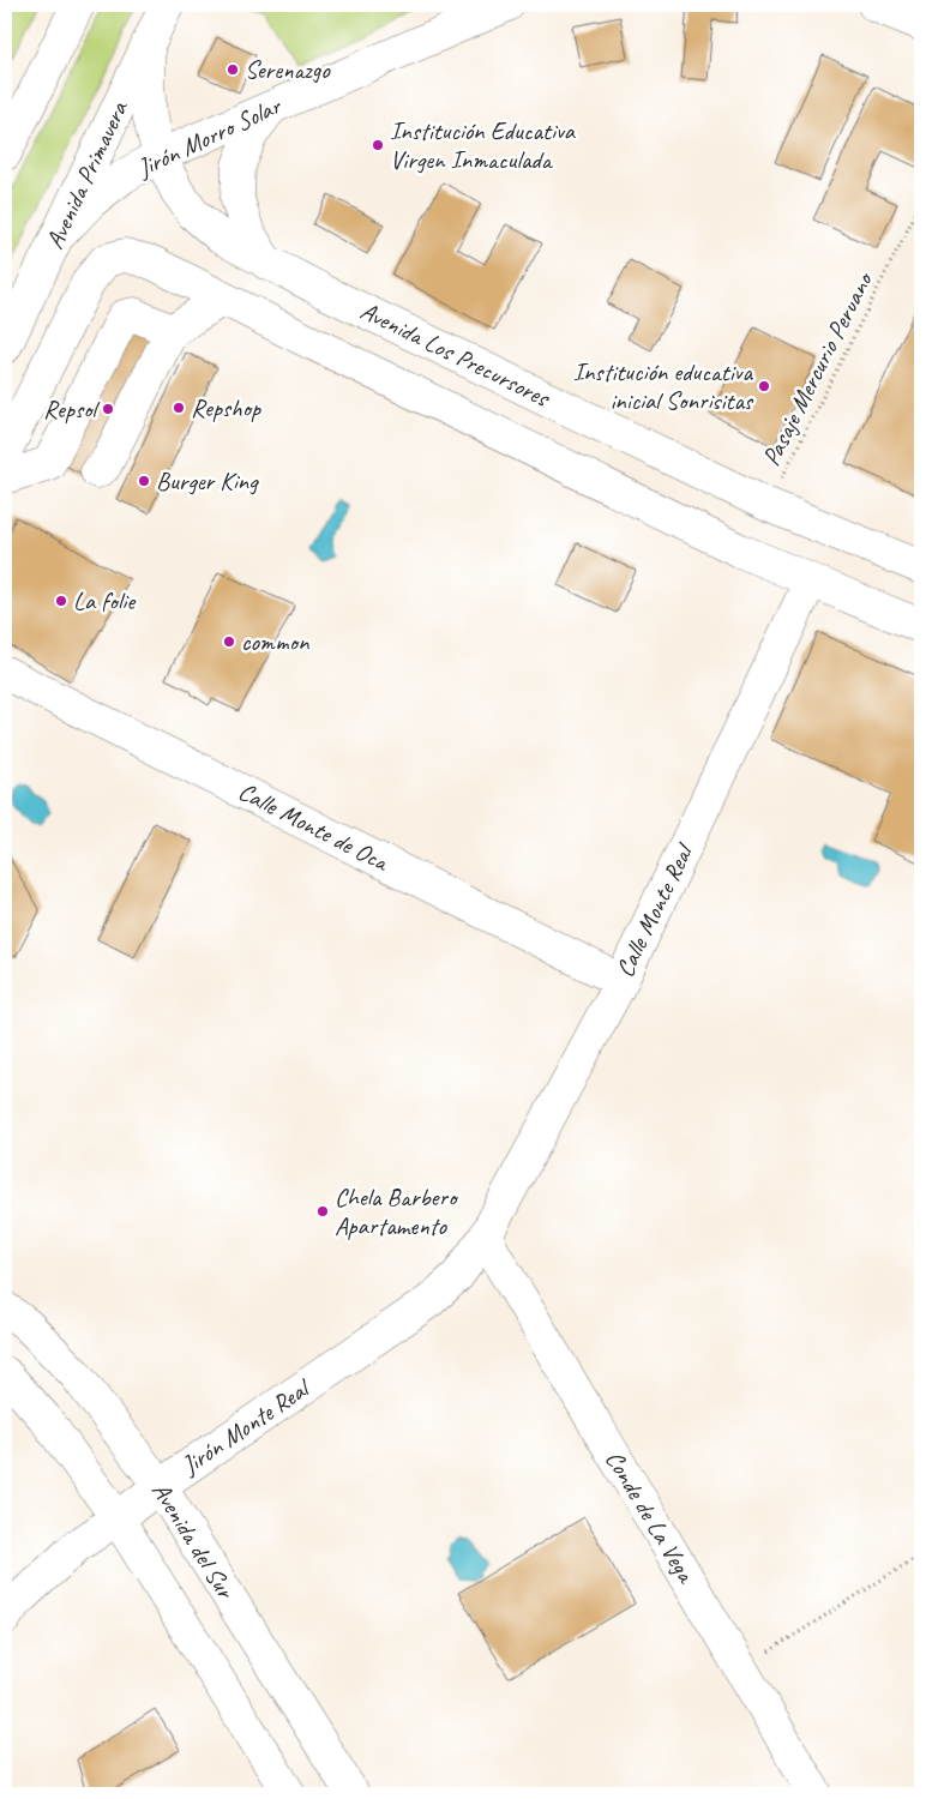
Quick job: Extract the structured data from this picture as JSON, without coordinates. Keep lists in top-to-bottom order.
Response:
{
  "streets": {
    "street": [
      "Jirón Morro Solar",
      "Avenida Primavera",
      "Avenida Los Precursores",
      "Calle Monte de Oca",
      "Calle Monte Real",
      "Jirón Monte Real",
      "Conde de La Vega",
      "Avenida del Sur"
    ],
    "path": ["Pasaje Mercurio Peruano"]
  },
  "crossings": [
    ["Jirón Morro Solar", "Avenida Primavera"],
    ["Jirón Morro Solar", "Avenida Los Precursores"],
    ["Avenida Primavera", "Avenida Los Precursores"],
    ["Avenida Los Precursores", "Pasaje Mercurio Peruano"],
    ["Avenida Los Precursores", "Calle Monte Real"],
    ["Calle Monte de Oca", "Calle Monte Real"],
    ["Calle Monte Real", "Jirón Monte Real"],
    ["Calle Monte Real", "Conde de La Vega"],
    ["Jirón Monte Real", "Conde de La Vega"],
    ["Jirón Monte Real", "Avenida del Sur"]
  ],
  "places": [
    "Serenazgo",
    "Institución Educativa Virgen Inmaculada",
    "Institución educativa inicial Sonrisitas",
    "Repshop",
    "Repsol",
    "Burger King",
    "La folie",
    "common",
    "Chela Barbero Apartamento"
  ]
}
